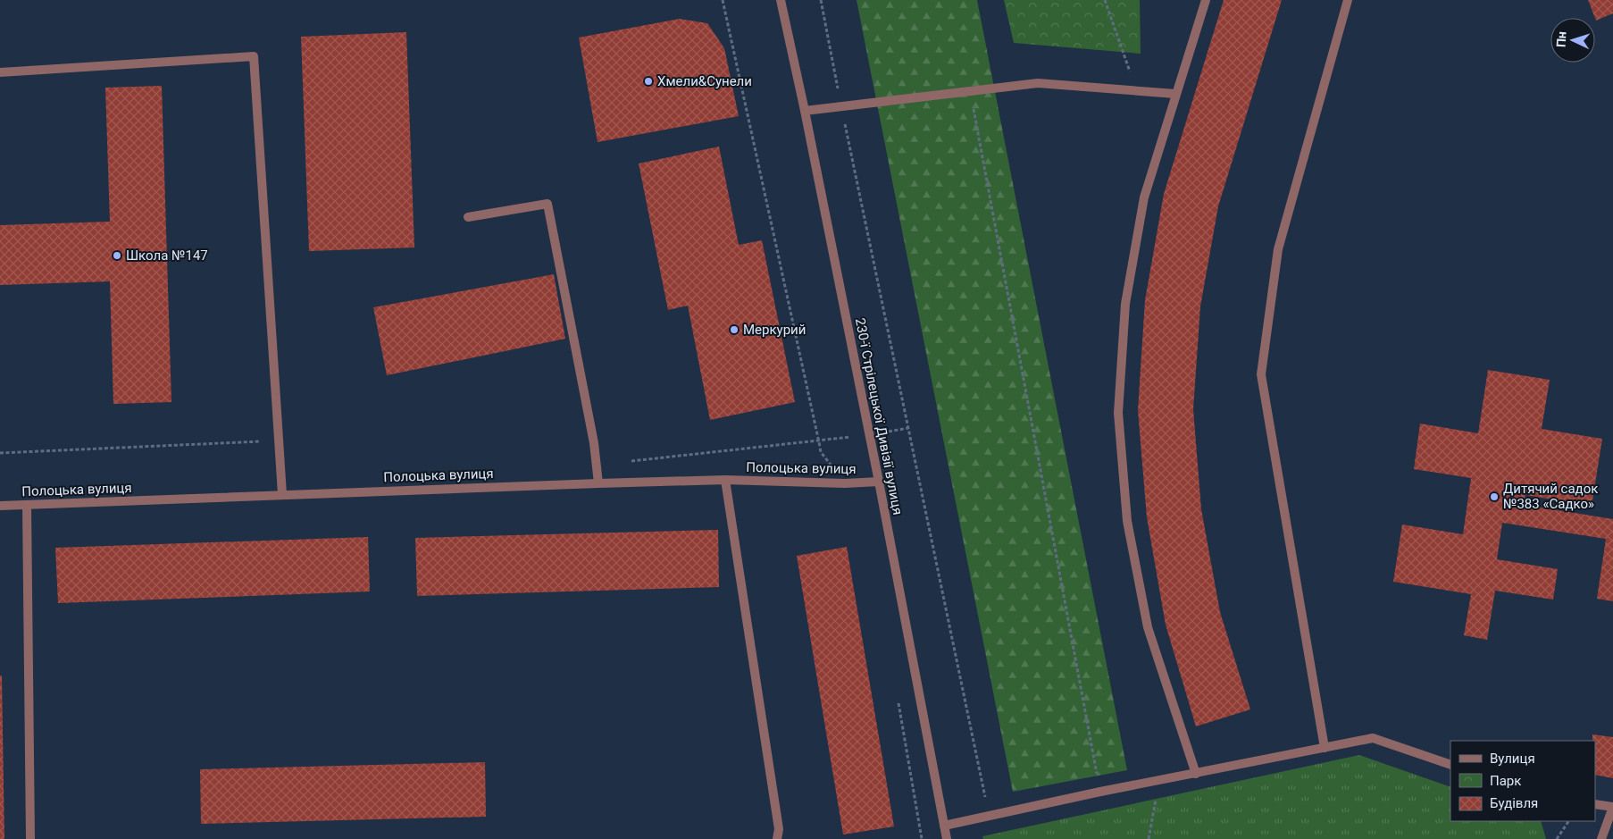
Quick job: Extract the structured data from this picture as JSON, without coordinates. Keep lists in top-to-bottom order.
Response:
{
  "streets": {
    "street": ["230-ї Стрілецької Дивізії вулиця", "Полоцька вулиця"]
  },
  "crossings": [
    ["230-ї Стрілецької Дивізії вулиця", "Полоцька вулиця"]
  ],
  "places": [
    "Хмели&Сунели",
    "Школа №147",
    "Меркурий",
    "Дитячий садок №383 «Садко»"
  ],
  "legend": ["Вулиця", "Парк", "Будівля"],
  "north": "left"
}
